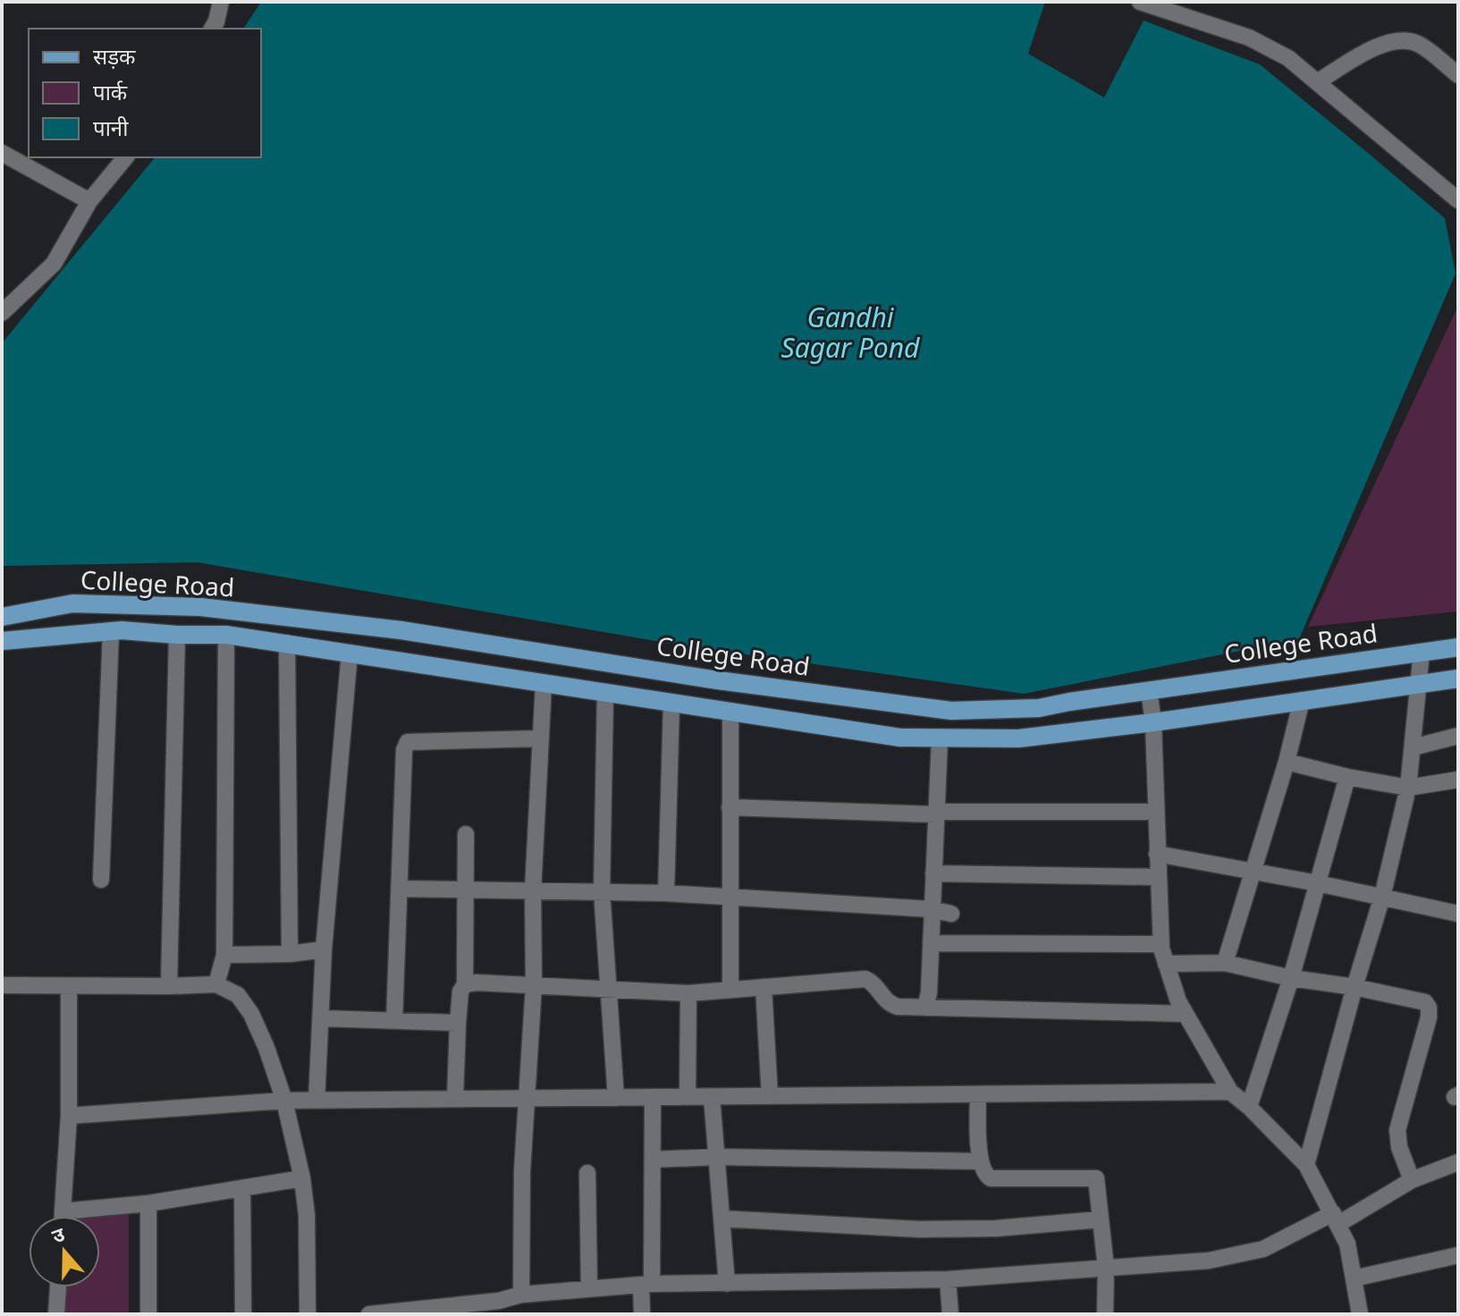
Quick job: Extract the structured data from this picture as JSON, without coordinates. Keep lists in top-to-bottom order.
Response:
{
  "streets": {
    "main road": ["College Road"]
  },
  "water": ["Gandhi Sagar Pond"],
  "legend": ["सड़क", "पार्क", "पानी"],
  "north": "top"
}
